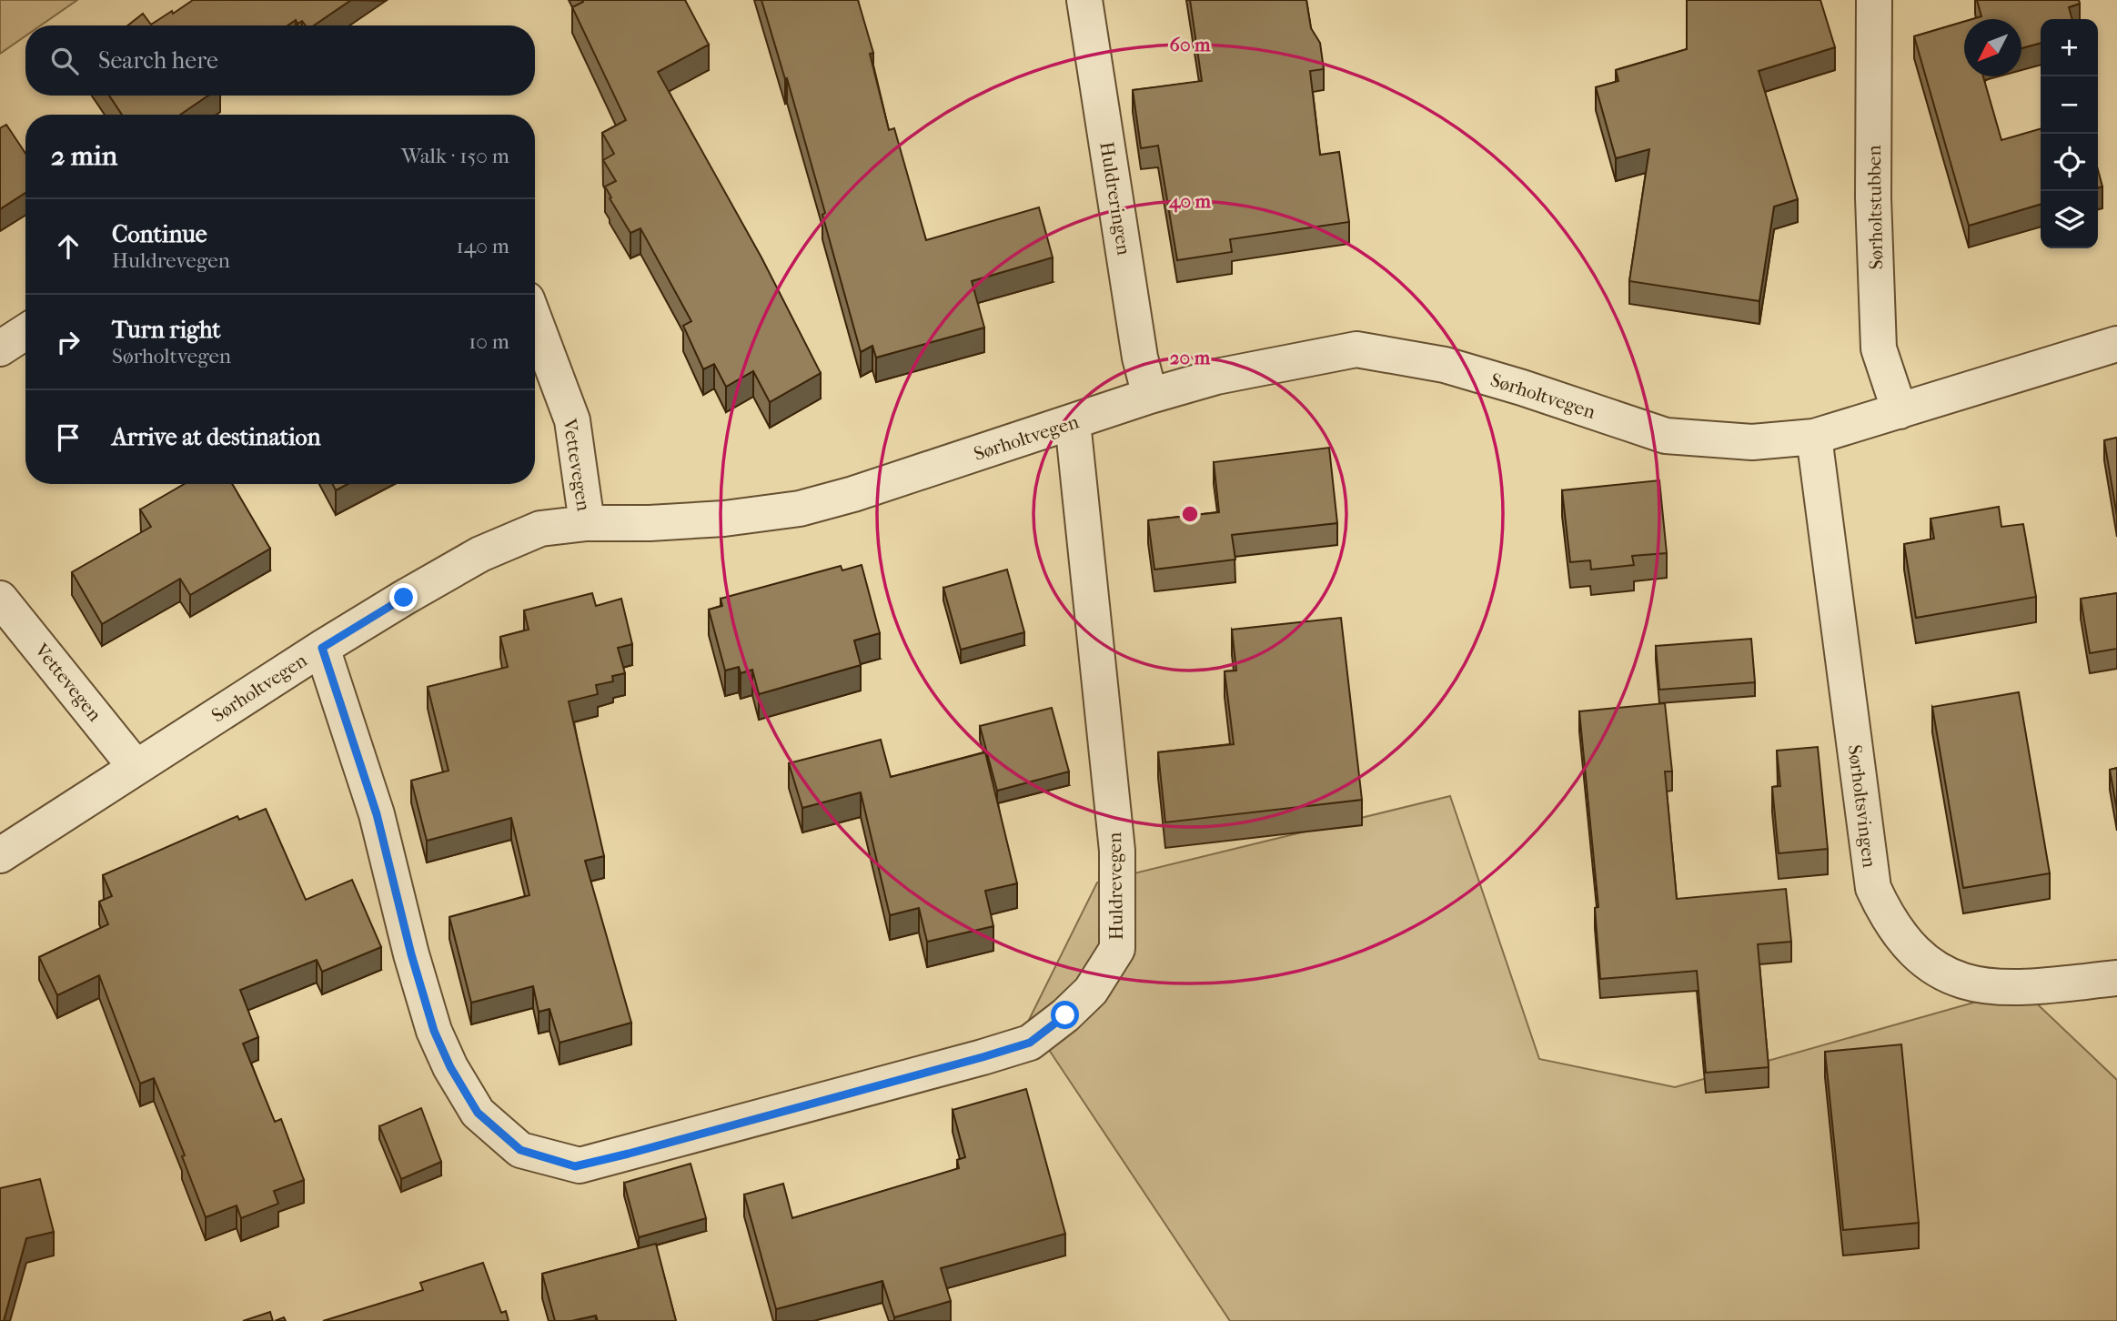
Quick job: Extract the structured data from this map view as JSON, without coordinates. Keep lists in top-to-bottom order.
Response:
{
  "streets": {
    "street": [
      "Huldreringen",
      "Sørholtstubben",
      "Sørholtvegen",
      "Vettevegen",
      "Sørholtsvingen",
      "Huldrevegen"
    ]
  },
  "crossings": [
    ["Huldreringen", "Sørholtvegen"],
    ["Sørholtstubben", "Sørholtvegen"],
    ["Sørholtvegen", "Vettevegen"],
    ["Sørholtvegen", "Sørholtsvingen"],
    ["Sørholtvegen", "Huldrevegen"]
  ],
  "north": "bottom left",
  "page": {
    "map_buttons": ["+", "−"],
    "search": "Search here",
    "heading": ["2 min", "Walk · 150 m"],
    "list": [
      ["Continue", "Huldrevegen", "140 m"],
      ["Turn right", "Sørholtvegen", "10 m"],
      "Arrive at destination"
    ]
  },
  "rings": ["60 m", "40 m", "20 m"]
}
